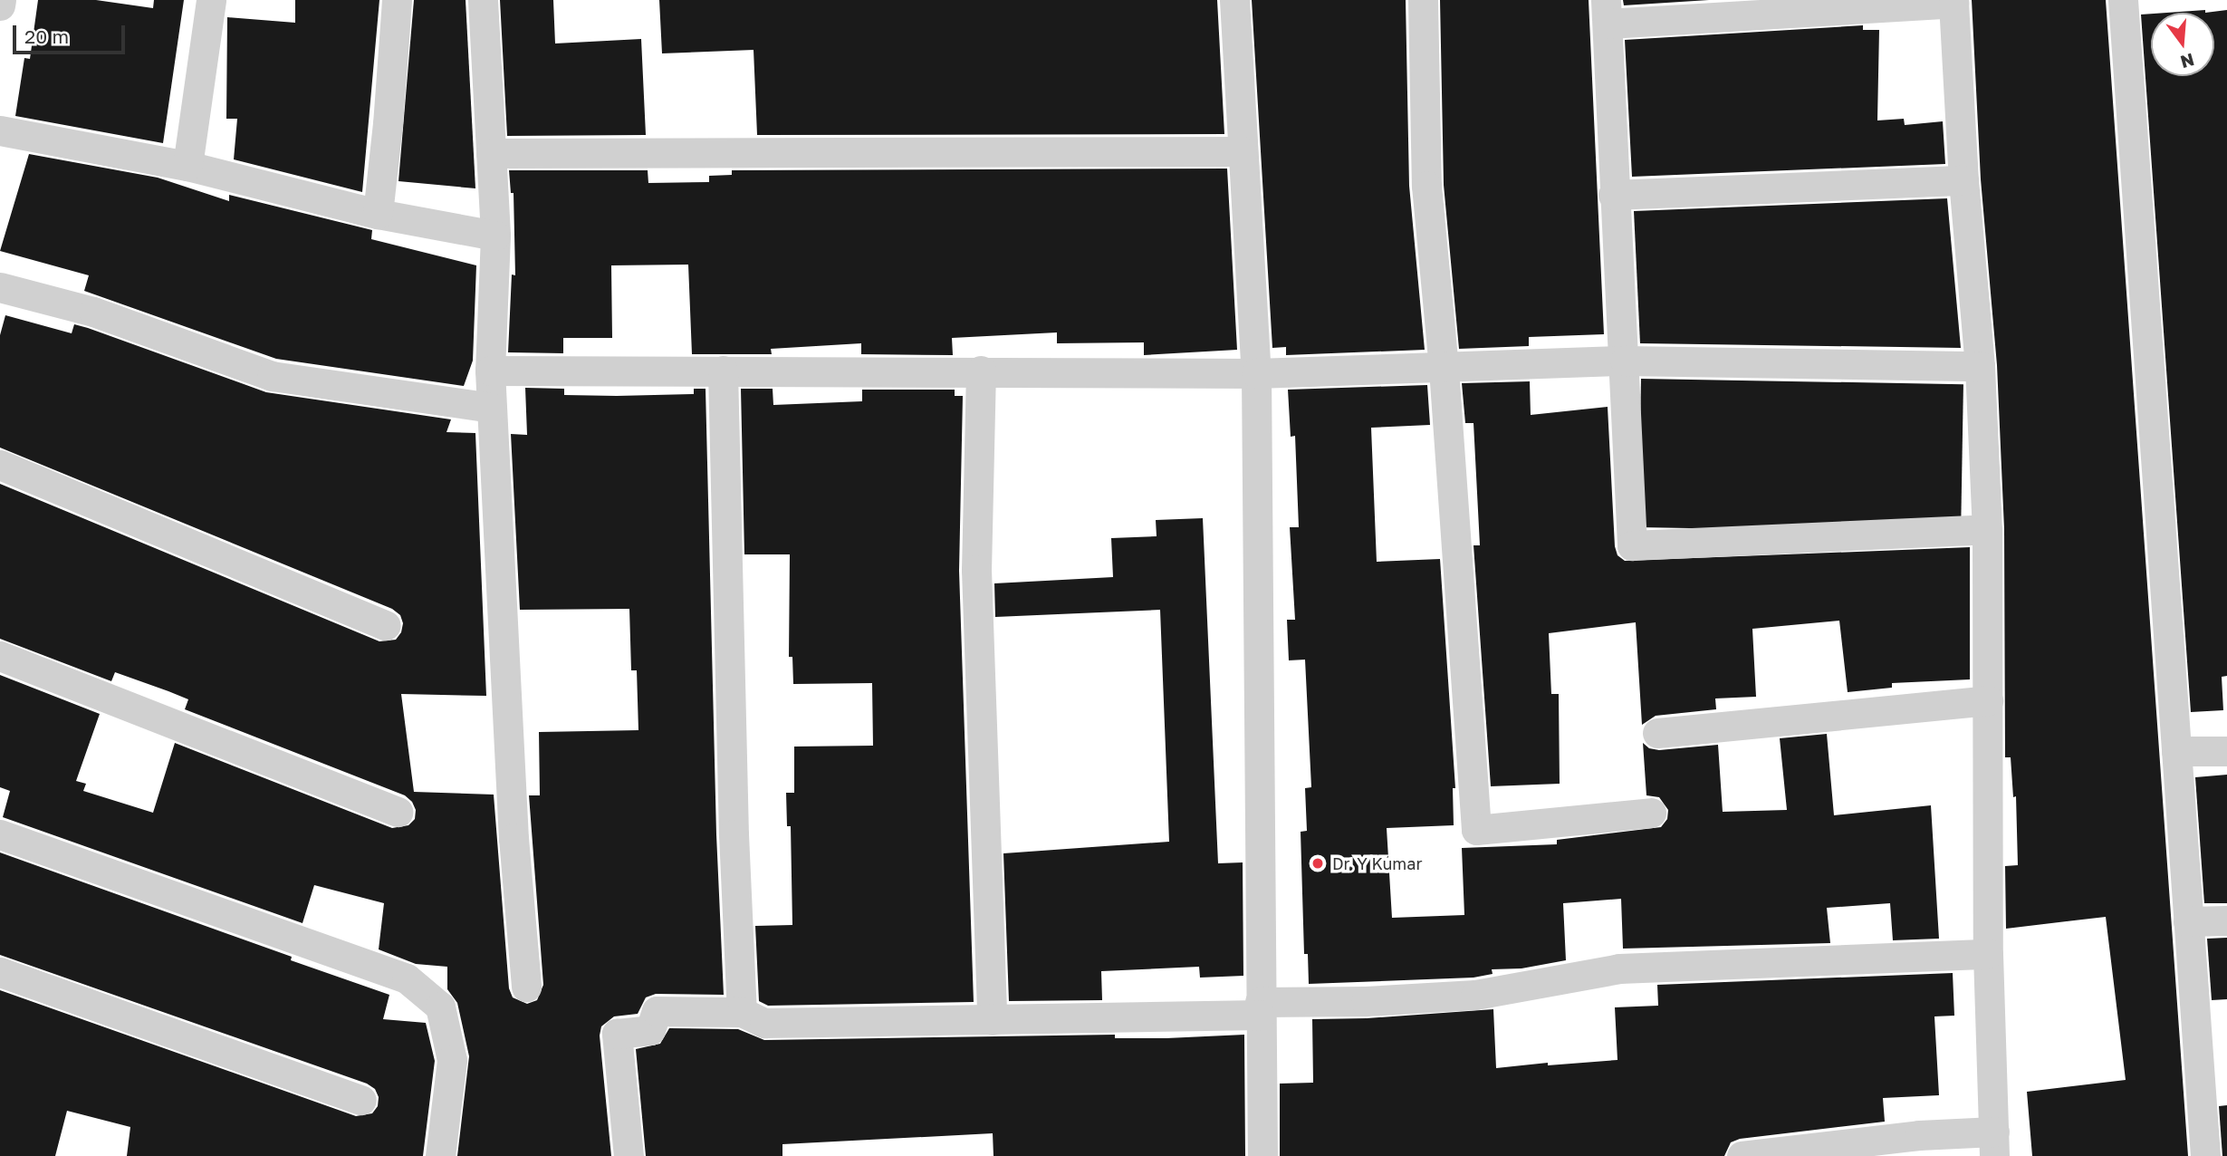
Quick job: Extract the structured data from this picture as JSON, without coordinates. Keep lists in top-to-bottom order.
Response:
{
  "places": ["Dr. Y Kumar"],
  "scale_bar": "20 m",
  "north": "bottom"
}
